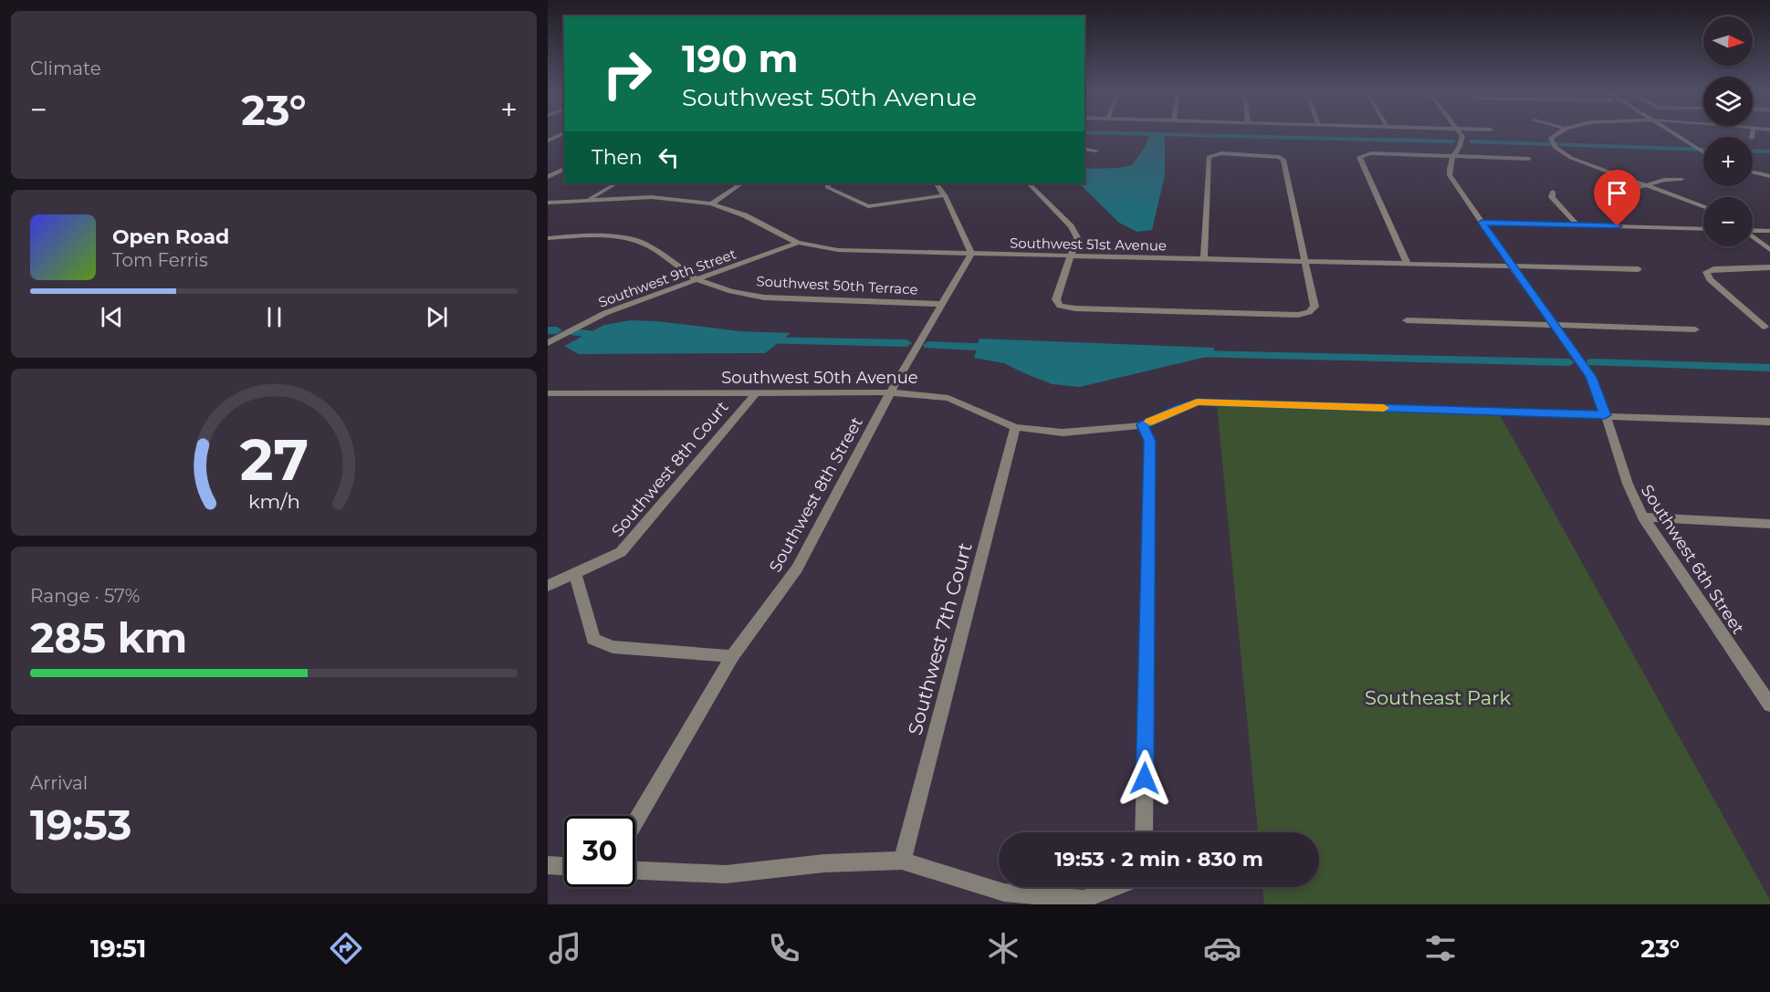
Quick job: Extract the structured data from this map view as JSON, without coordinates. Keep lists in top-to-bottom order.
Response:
{
  "streets": {
    "street": [
      "Southwest 51st Avenue",
      "Southwest 9th Street",
      "Southwest 50th Terrace",
      "Southwest 50th Avenue",
      "Southwest 8th Court",
      "Southwest 8th Street",
      "Southwest 6th Street",
      "Southwest 7th Court"
    ]
  },
  "crossings": [
    ["Southwest 51st Avenue", "Southwest 9th Street"],
    ["Southwest 51st Avenue", "Southwest 8th Street"],
    ["Southwest 51st Avenue", "Southwest 6th Street"],
    ["Southwest 9th Street", "Southwest 50th Terrace"],
    ["Southwest 50th Terrace", "Southwest 8th Street"],
    ["Southwest 50th Avenue", "Southwest 8th Court"],
    ["Southwest 50th Avenue", "Southwest 8th Street"],
    ["Southwest 50th Avenue", "Southwest 6th Street"],
    ["Southwest 50th Avenue", "Southwest 7th Court"]
  ],
  "parks": ["Southeast Park"],
  "north": "right",
  "page": {
    "tile": [
      "Climate",
      ["Range · 57%", "285 km"],
      ["Arrival", "19:53"]
    ],
    "map_buttons": ["+", "−"],
    "turn": ["190 m", "Southwest 50th Avenue"],
    "heat": ["−", "23°", "+"],
    "then": "Then",
    "song": ["Open Road", "Tom Ferris"],
    "limit": "30",
    "trip": "19:53 · 2 min · 830 m",
    "tabs": ["19:51", "23°"],
    "gauge": ["27", "km/h"]
  }
}
